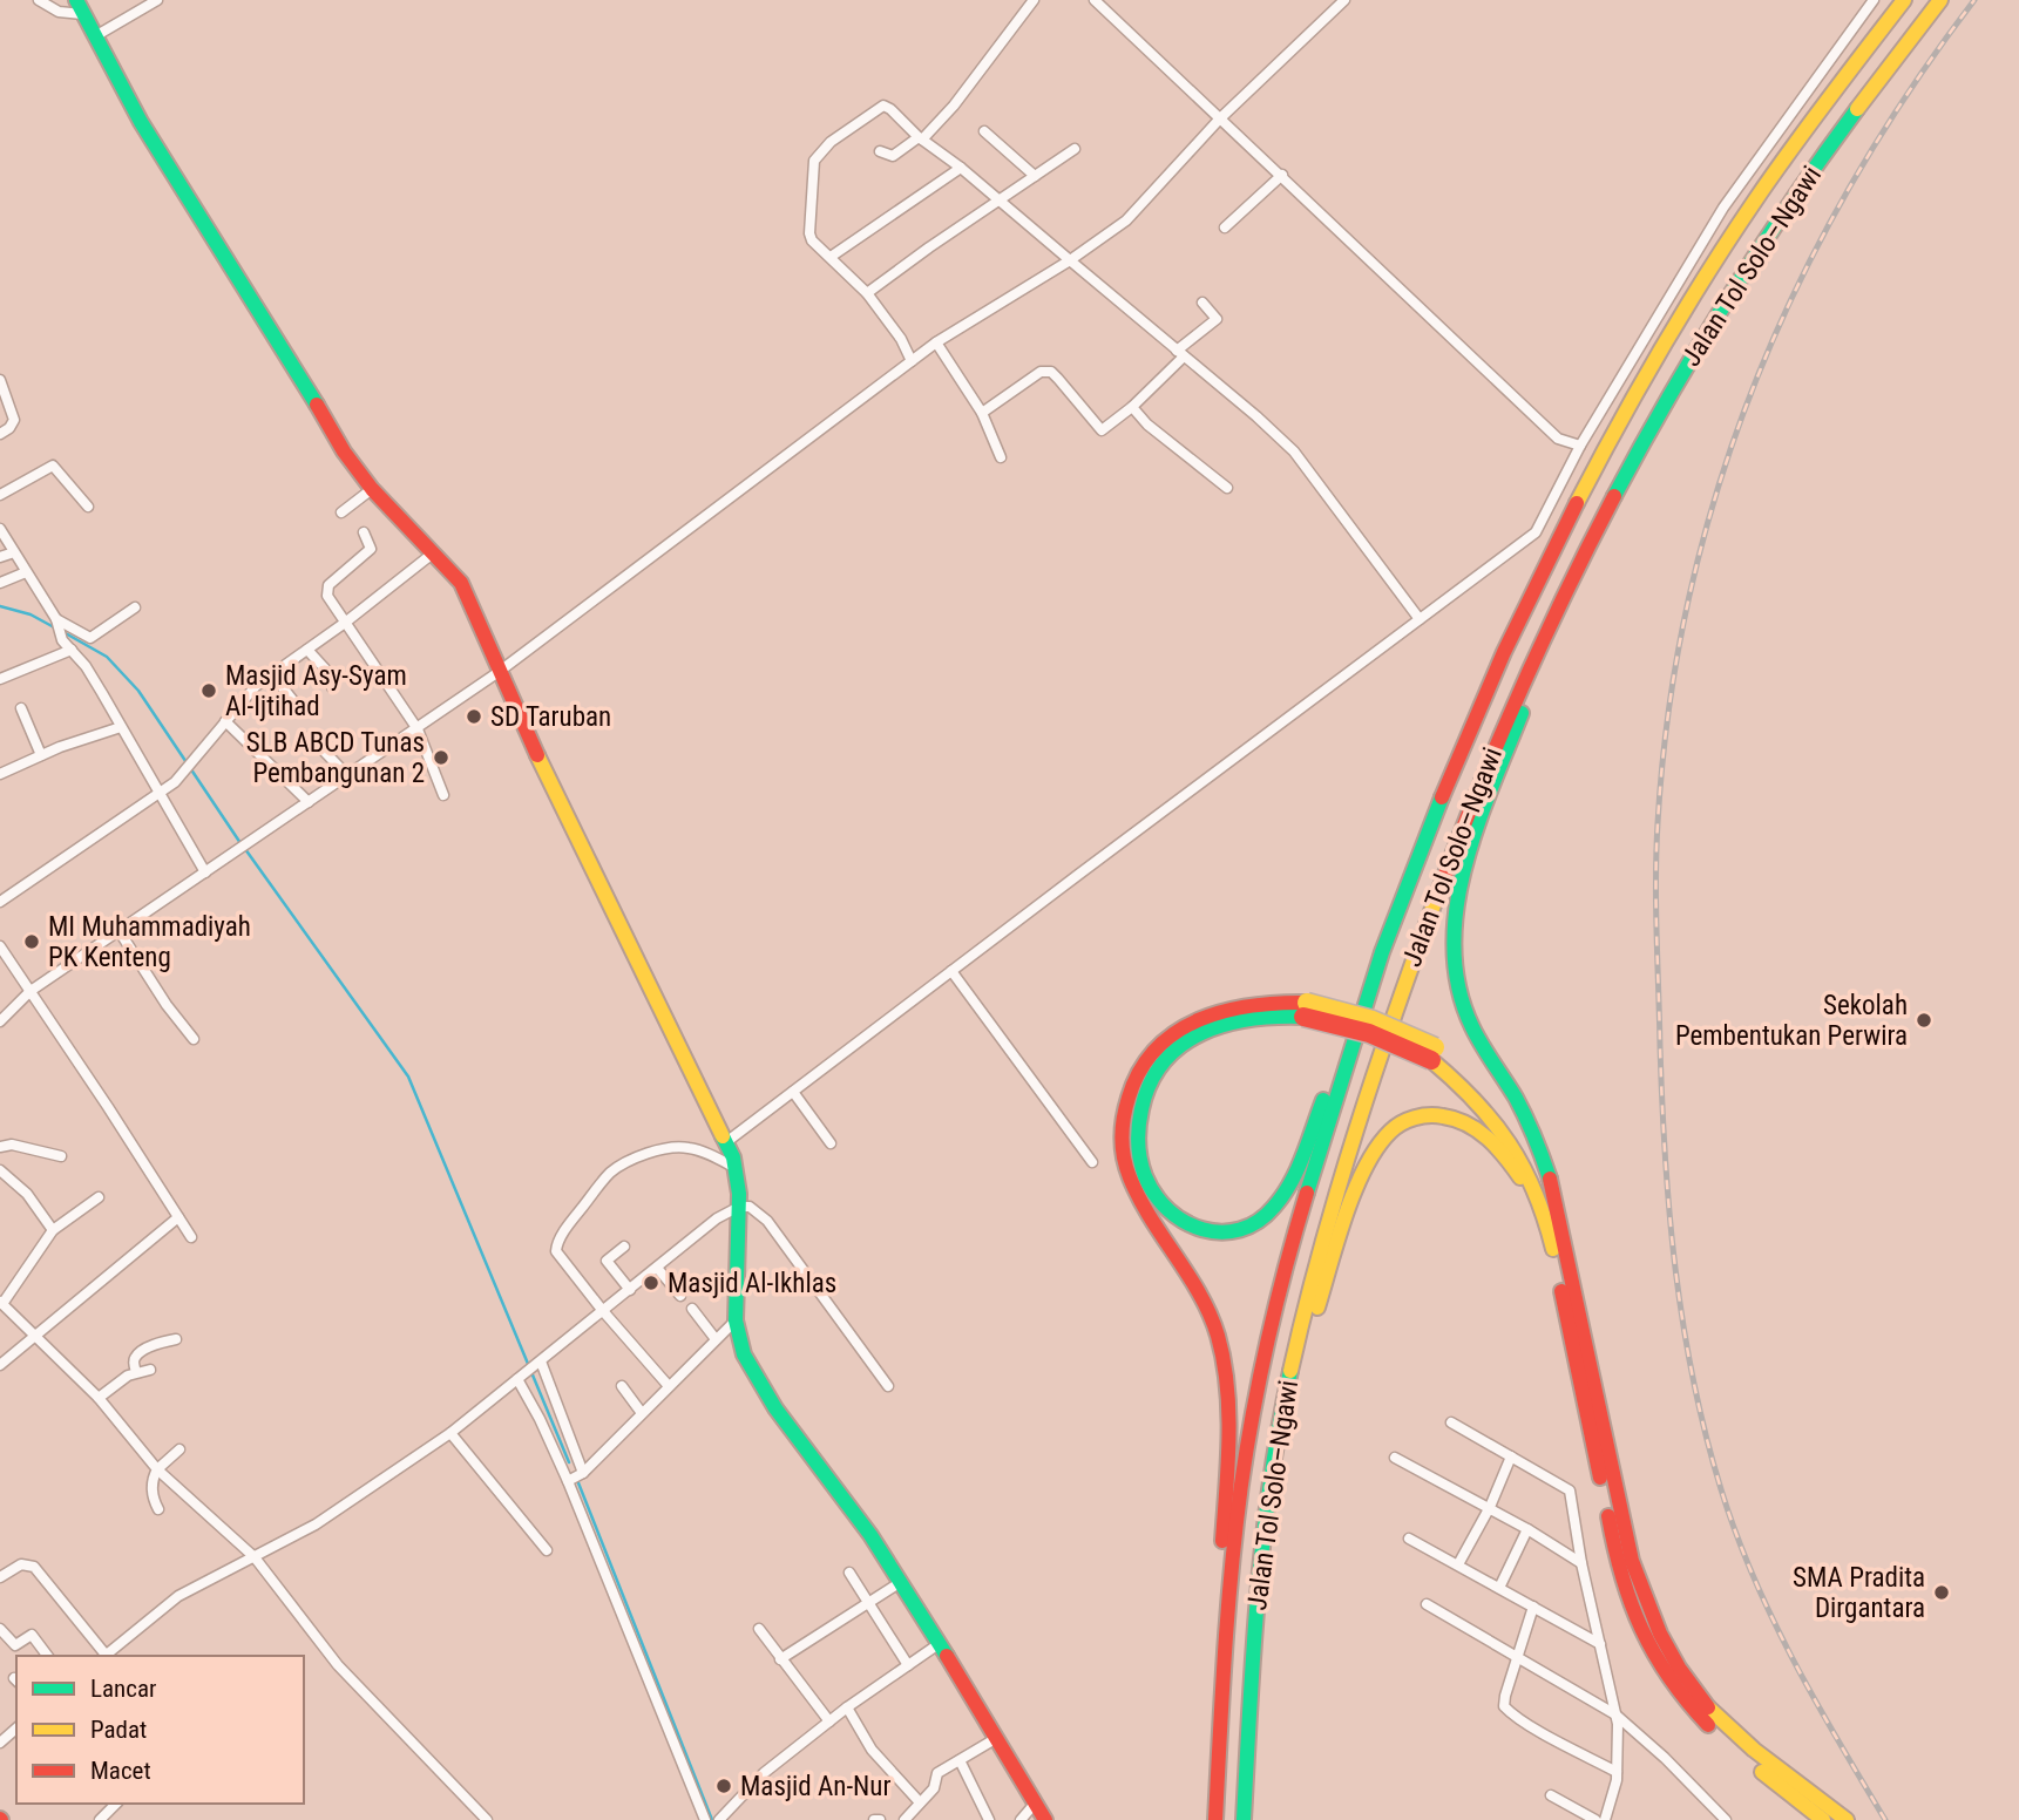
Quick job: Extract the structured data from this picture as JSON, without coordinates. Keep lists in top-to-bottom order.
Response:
{
  "streets": {
    "main road": ["Jalan Tol Solo–Ngawi"]
  },
  "places": [
    "Masjid Asy-Syam Al-Ijtihad",
    "SD Taruban",
    "SLB ABCD Tunas Pembangunan 2",
    "MI Muhammadiyah PK Kenteng",
    "Sekolah Pembentukan Perwira",
    "Masjid Al-Ikhlas",
    "SMA Pradita Dirgantara",
    "Masjid An-Nur"
  ],
  "legend": ["Lancar", "Padat", "Macet"]
}
